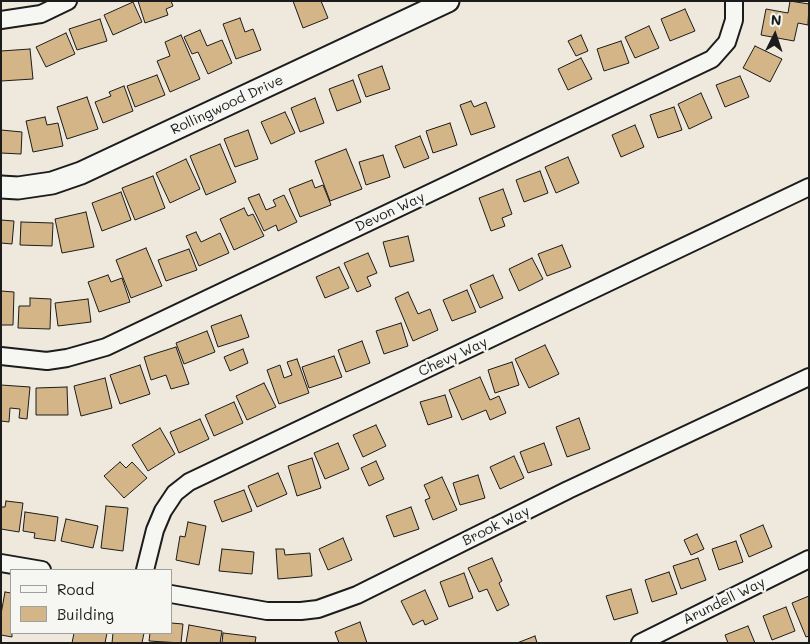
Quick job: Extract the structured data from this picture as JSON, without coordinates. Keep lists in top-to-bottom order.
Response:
{
  "streets": {
    "street": [
      "Rollingwood Drive",
      "Devon Way",
      "Chevy Way",
      "Brook Way",
      "Arundell Way"
    ]
  },
  "legend": ["Road", "Building"],
  "north": "top"
}
